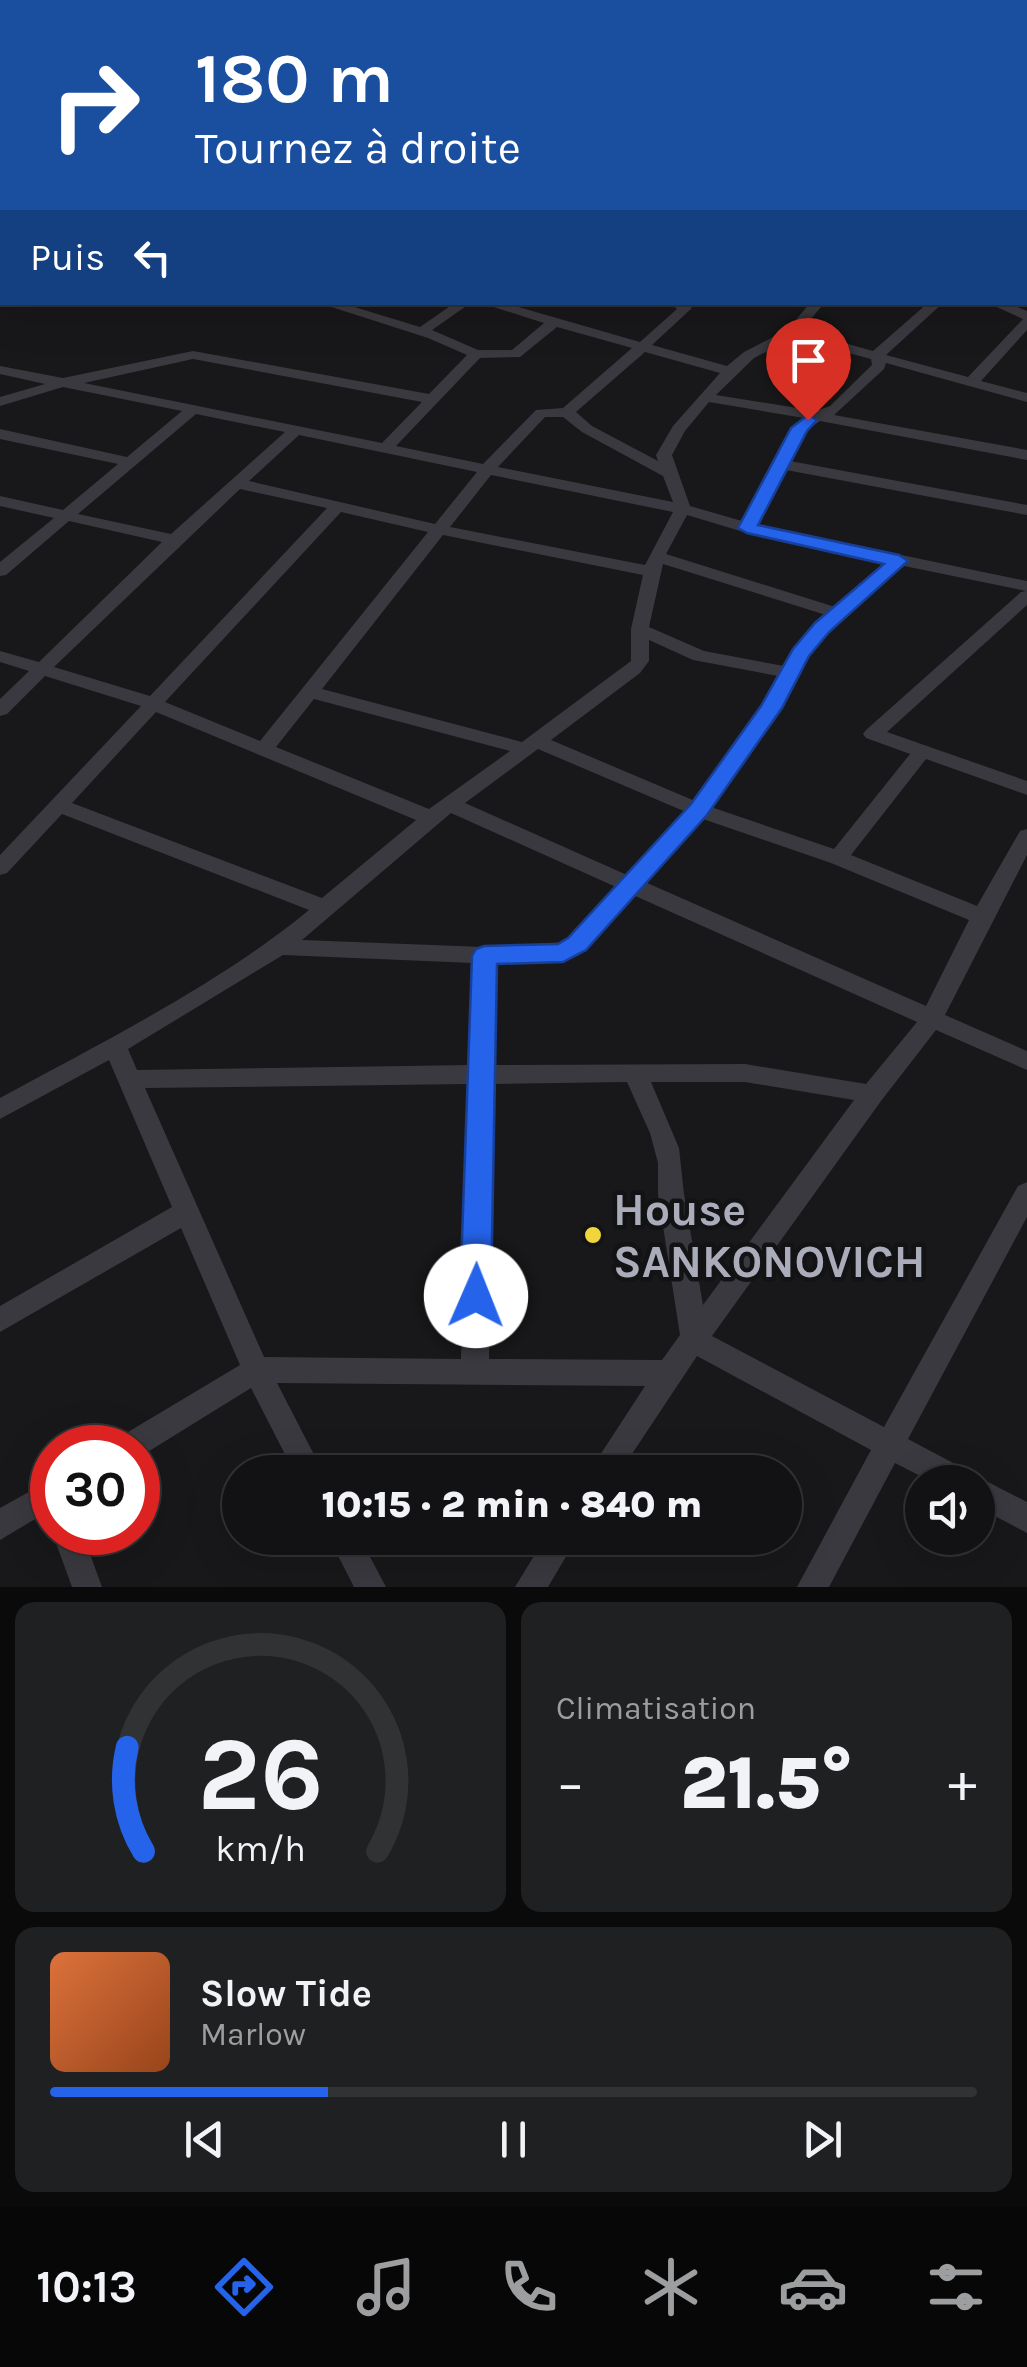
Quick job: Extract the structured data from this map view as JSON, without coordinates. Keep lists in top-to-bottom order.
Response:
{
  "places": ["House SANKONOVICH"],
  "page": {
    "turn": ["180 m", "Tournez à droite"],
    "then": "Puis",
    "limit": "30",
    "trip": "10:15 · 2 min · 840 m",
    "tile": "Climatisation",
    "heat": ["−", "21.5°", "+"],
    "song": ["Slow Tide", "Marlow"],
    "tabs": "10:13",
    "gauge": ["26", "km/h"]
  }
}
